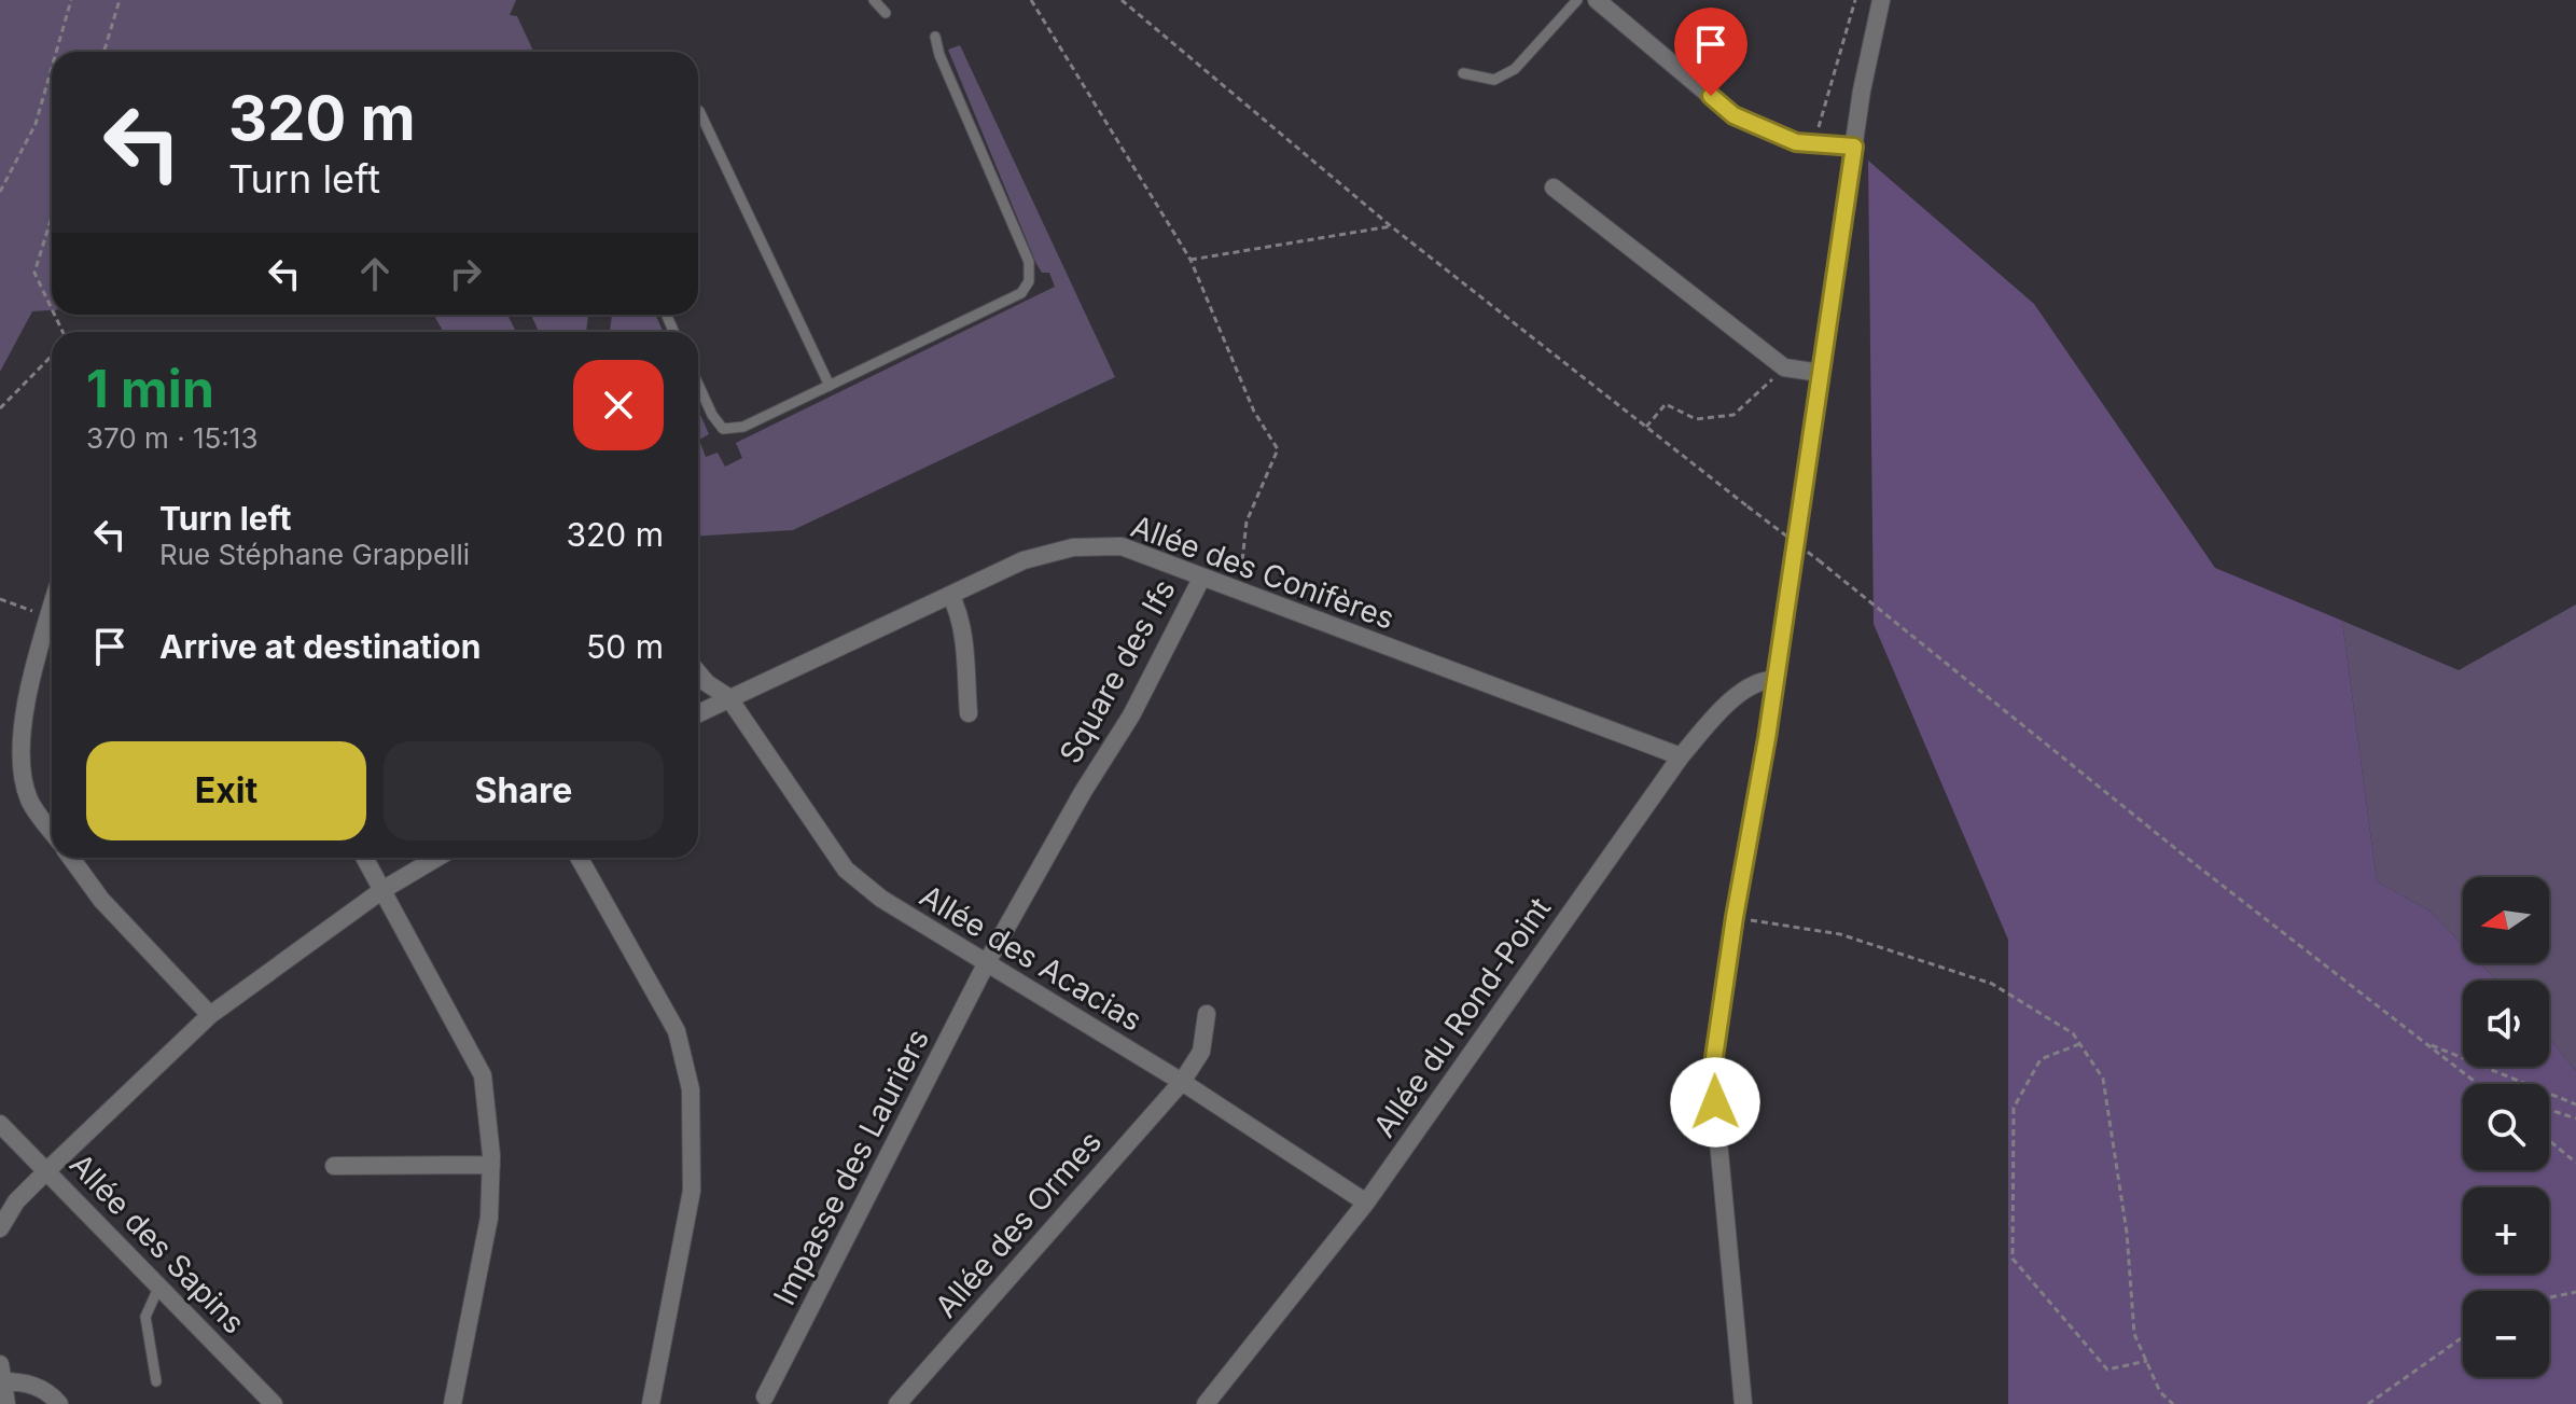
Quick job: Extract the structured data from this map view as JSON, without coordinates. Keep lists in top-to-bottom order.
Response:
{
  "streets": {
    "street": [
      "Allée des Conifères",
      "Square des Ifs",
      "Allée des Acacias",
      "Allée du Rond-Point",
      "Impasse des Lauriers",
      "Allée des Ormes",
      "Allée des Sapins"
    ]
  },
  "crossings": [
    ["Allée des Conifères", "Square des Ifs"],
    ["Allée des Conifères", "Allée des Acacias"],
    ["Allée des Conifères", "Allée du Rond-Point"],
    ["Square des Ifs", "Allée des Acacias"],
    ["Square des Ifs", "Impasse des Lauriers"],
    ["Allée des Acacias", "Allée du Rond-Point"],
    ["Allée des Acacias", "Impasse des Lauriers"],
    ["Allée des Acacias", "Allée des Ormes"]
  ],
  "north": "left",
  "page": {
    "turn": ["320 m", "Turn left"],
    "heading": ["1 min", "370 m · 15:13"],
    "list": [
      {
        "name": "Turn left",
        "note": "Rue Stéphane Grappelli",
        "value": "320 m"
      },
      {
        "name": "Arrive at destination",
        "value": "50 m"
      }
    ],
    "buttons": ["Exit", "Share"],
    "map_buttons": ["+", "−"]
  }
}
